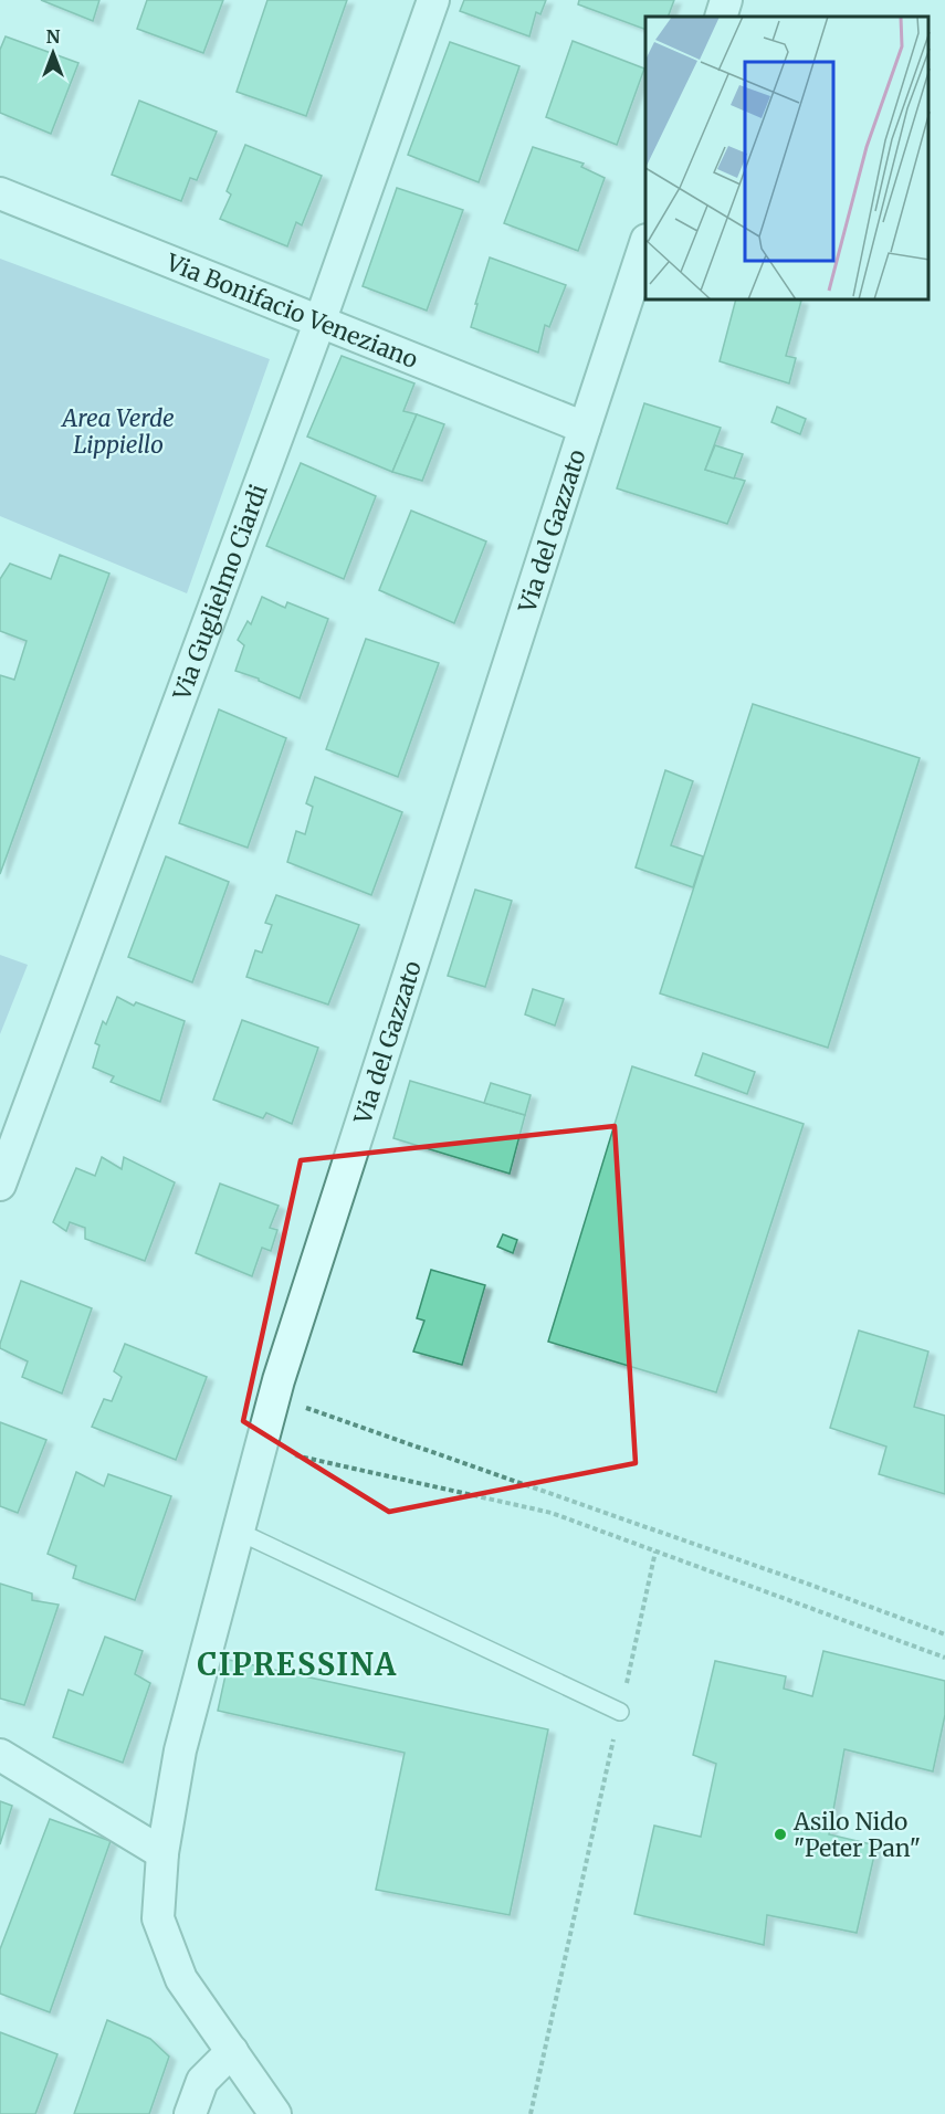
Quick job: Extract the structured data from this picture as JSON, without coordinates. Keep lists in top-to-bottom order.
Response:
{
  "streets": {
    "street": ["Via Bonifacio Veneziano", "Via del Gazzato", "Via Guglielmo Ciardi"]
  },
  "crossings": [
    ["Via Bonifacio Veneziano", "Via del Gazzato"],
    ["Via Bonifacio Veneziano", "Via Guglielmo Ciardi"]
  ],
  "districts": ["CIPRESSINA"],
  "parks": ["Area Verde Lippiello"],
  "places": ["Asilo Nido \"Peter Pan\""],
  "north": "top"
}
